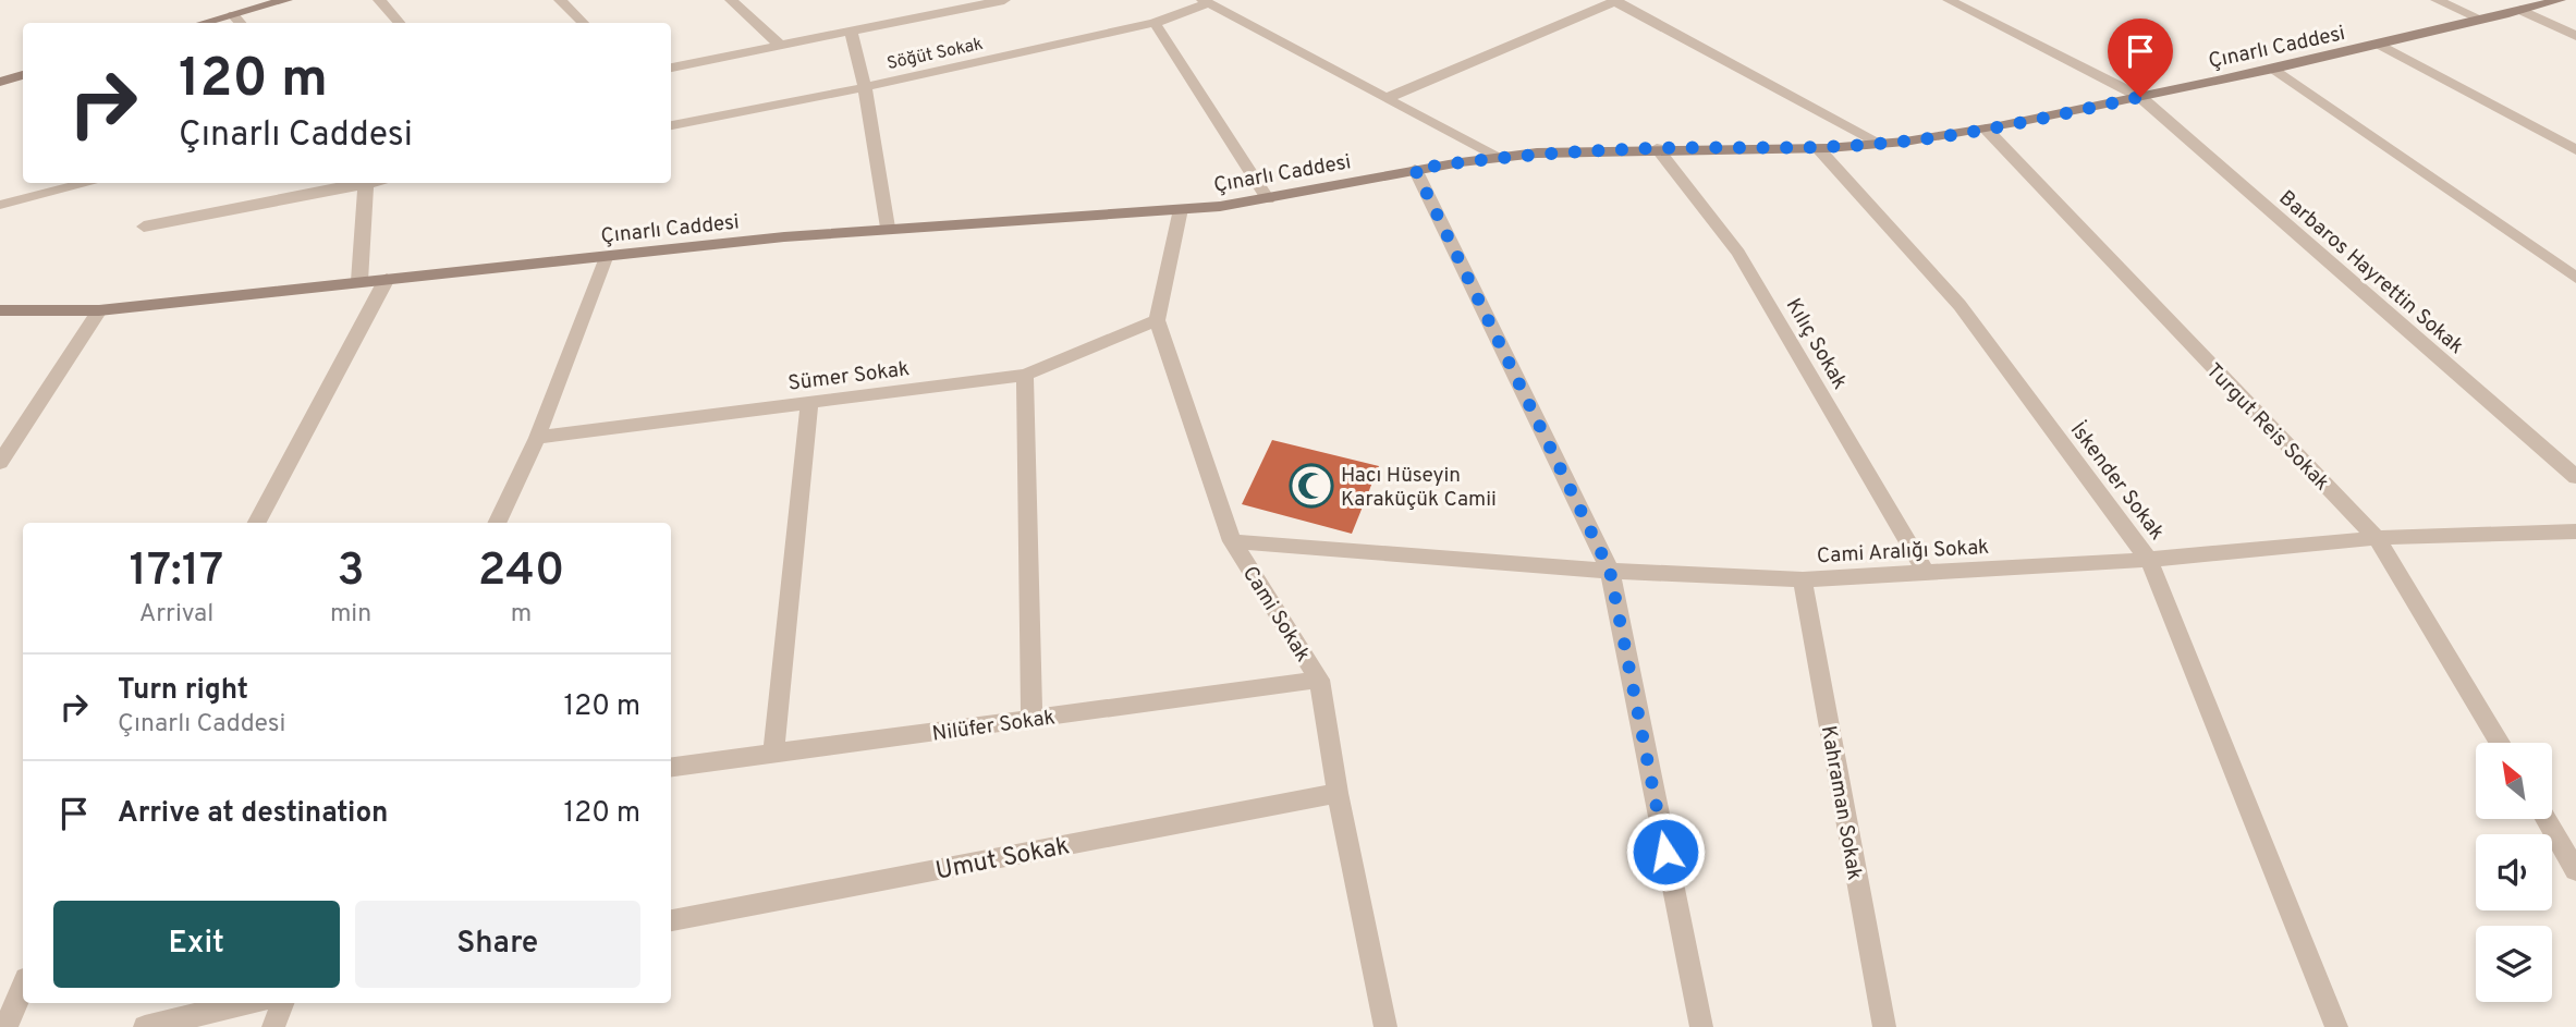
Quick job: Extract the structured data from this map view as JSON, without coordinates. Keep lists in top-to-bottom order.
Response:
{
  "streets": {
    "street": [
      "Çınarlı Caddesi",
      "Söğüt Sokak",
      "Barbaros Hayrettin Sokak",
      "Kılıç Sokak",
      "Sümer Sokak",
      "Turgut Reis Sokak",
      "İskender Sokak",
      "Cami Aralığı Sokak",
      "Cami Sokak",
      "Nilüfer Sokak",
      "Kahraman Sokak",
      "Umut Sokak"
    ]
  },
  "crossings": [
    ["Çınarlı Caddesi", "Barbaros Hayrettin Sokak"],
    ["Çınarlı Caddesi", "Kılıç Sokak"],
    ["Çınarlı Caddesi", "Turgut Reis Sokak"],
    ["Çınarlı Caddesi", "İskender Sokak"],
    ["Kılıç Sokak", "Cami Aralığı Sokak"],
    ["Sümer Sokak", "Cami Sokak"],
    ["Turgut Reis Sokak", "Cami Aralığı Sokak"],
    ["İskender Sokak", "Cami Aralığı Sokak"],
    ["Cami Aralığı Sokak", "Cami Sokak"],
    ["Cami Aralığı Sokak", "Kahraman Sokak"],
    ["Cami Sokak", "Nilüfer Sokak"],
    ["Cami Sokak", "Umut Sokak"]
  ],
  "places": {
    "mosque": ["Hacı Hüseyin Karaküçük Camii"]
  },
  "north": "top left",
  "page": {
    "turn": ["120 m", "Çınarlı Caddesi"],
    "eta": [
      "17:17",
      "Arrival",
      "3",
      "min",
      "240",
      "m"
    ],
    "list": [
      {
        "name": "Turn right",
        "note": "Çınarlı Caddesi",
        "value": "120 m"
      },
      {
        "name": "Arrive at destination",
        "value": "120 m"
      }
    ],
    "buttons": ["Exit", "Share"]
  }
}
